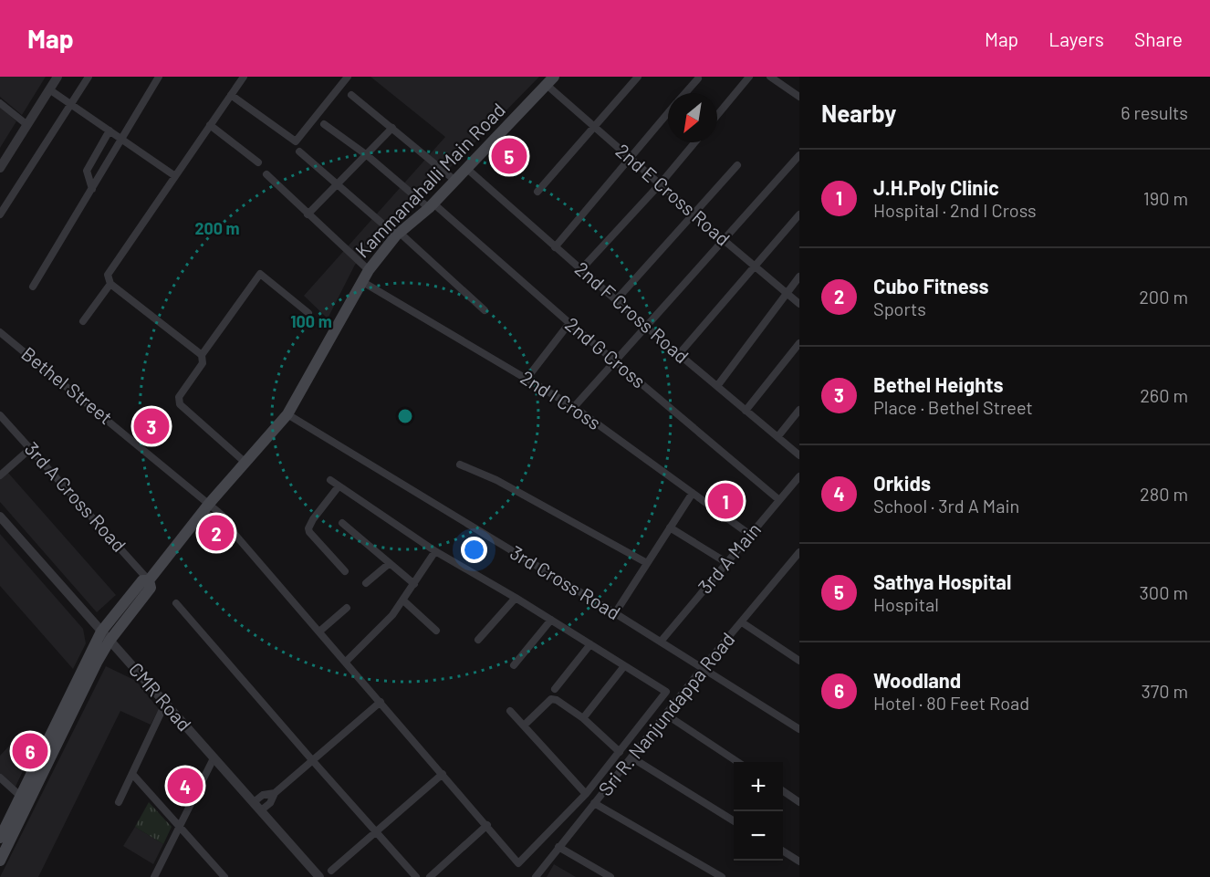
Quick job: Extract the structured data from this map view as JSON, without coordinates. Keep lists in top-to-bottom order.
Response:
{
  "streets": {
    "main road": ["Kammanahalli Main Road"],
    "street": [
      "2nd E Cross Road",
      "2nd F Cross Road",
      "2nd G Cross",
      "Bethel Street",
      "2nd I Cross",
      "3rd A Cross Road",
      "3rd A Main",
      "3rd Cross Road",
      "CMR Road",
      "Sri R. Nanjundappa Road"
    ]
  },
  "crossings": [
    ["Kammanahalli Main Road", "2nd E Cross Road"],
    ["Kammanahalli Main Road", "2nd F Cross Road"],
    ["Kammanahalli Main Road", "2nd G Cross"],
    ["Kammanahalli Main Road", "Bethel Street"],
    ["Kammanahalli Main Road", "2nd I Cross"],
    ["Kammanahalli Main Road", "3rd A Cross Road"],
    ["Kammanahalli Main Road", "3rd Cross Road"],
    ["Kammanahalli Main Road", "CMR Road"],
    ["2nd G Cross", "3rd A Main"],
    ["2nd I Cross", "3rd A Main"],
    ["3rd A Main", "3rd Cross Road"],
    ["3rd Cross Road", "Sri R. Nanjundappa Road"]
  ],
  "north": "bottom left",
  "page": {
    "header": "Map",
    "nav": ["Map", "Layers", "Share"],
    "heading": ["Nearby", "6 results"],
    "pins": [
      "5",
      "3",
      "1",
      "2",
      "6",
      "4"
    ],
    "list": [
      {
        "mark": "1",
        "name": "J.H.Poly Clinic",
        "note": "Hospital · 2nd I Cross",
        "value": "190 m"
      },
      {
        "mark": "2",
        "name": "Cubo Fitness",
        "note": "Sports",
        "value": "200 m"
      },
      {
        "mark": "3",
        "name": "Bethel Heights",
        "note": "Place · Bethel Street",
        "value": "260 m"
      },
      {
        "mark": "4",
        "name": "Orkids",
        "note": "School · 3rd A Main",
        "value": "280 m"
      },
      {
        "mark": "5",
        "name": "Sathya Hospital",
        "note": "Hospital",
        "value": "300 m"
      },
      {
        "mark": "6",
        "name": "Woodland",
        "note": "Hotel · 80 Feet Road",
        "value": "370 m"
      }
    ],
    "map_buttons": ["+", "−"]
  },
  "rings": ["200 m", "100 m"]
}
